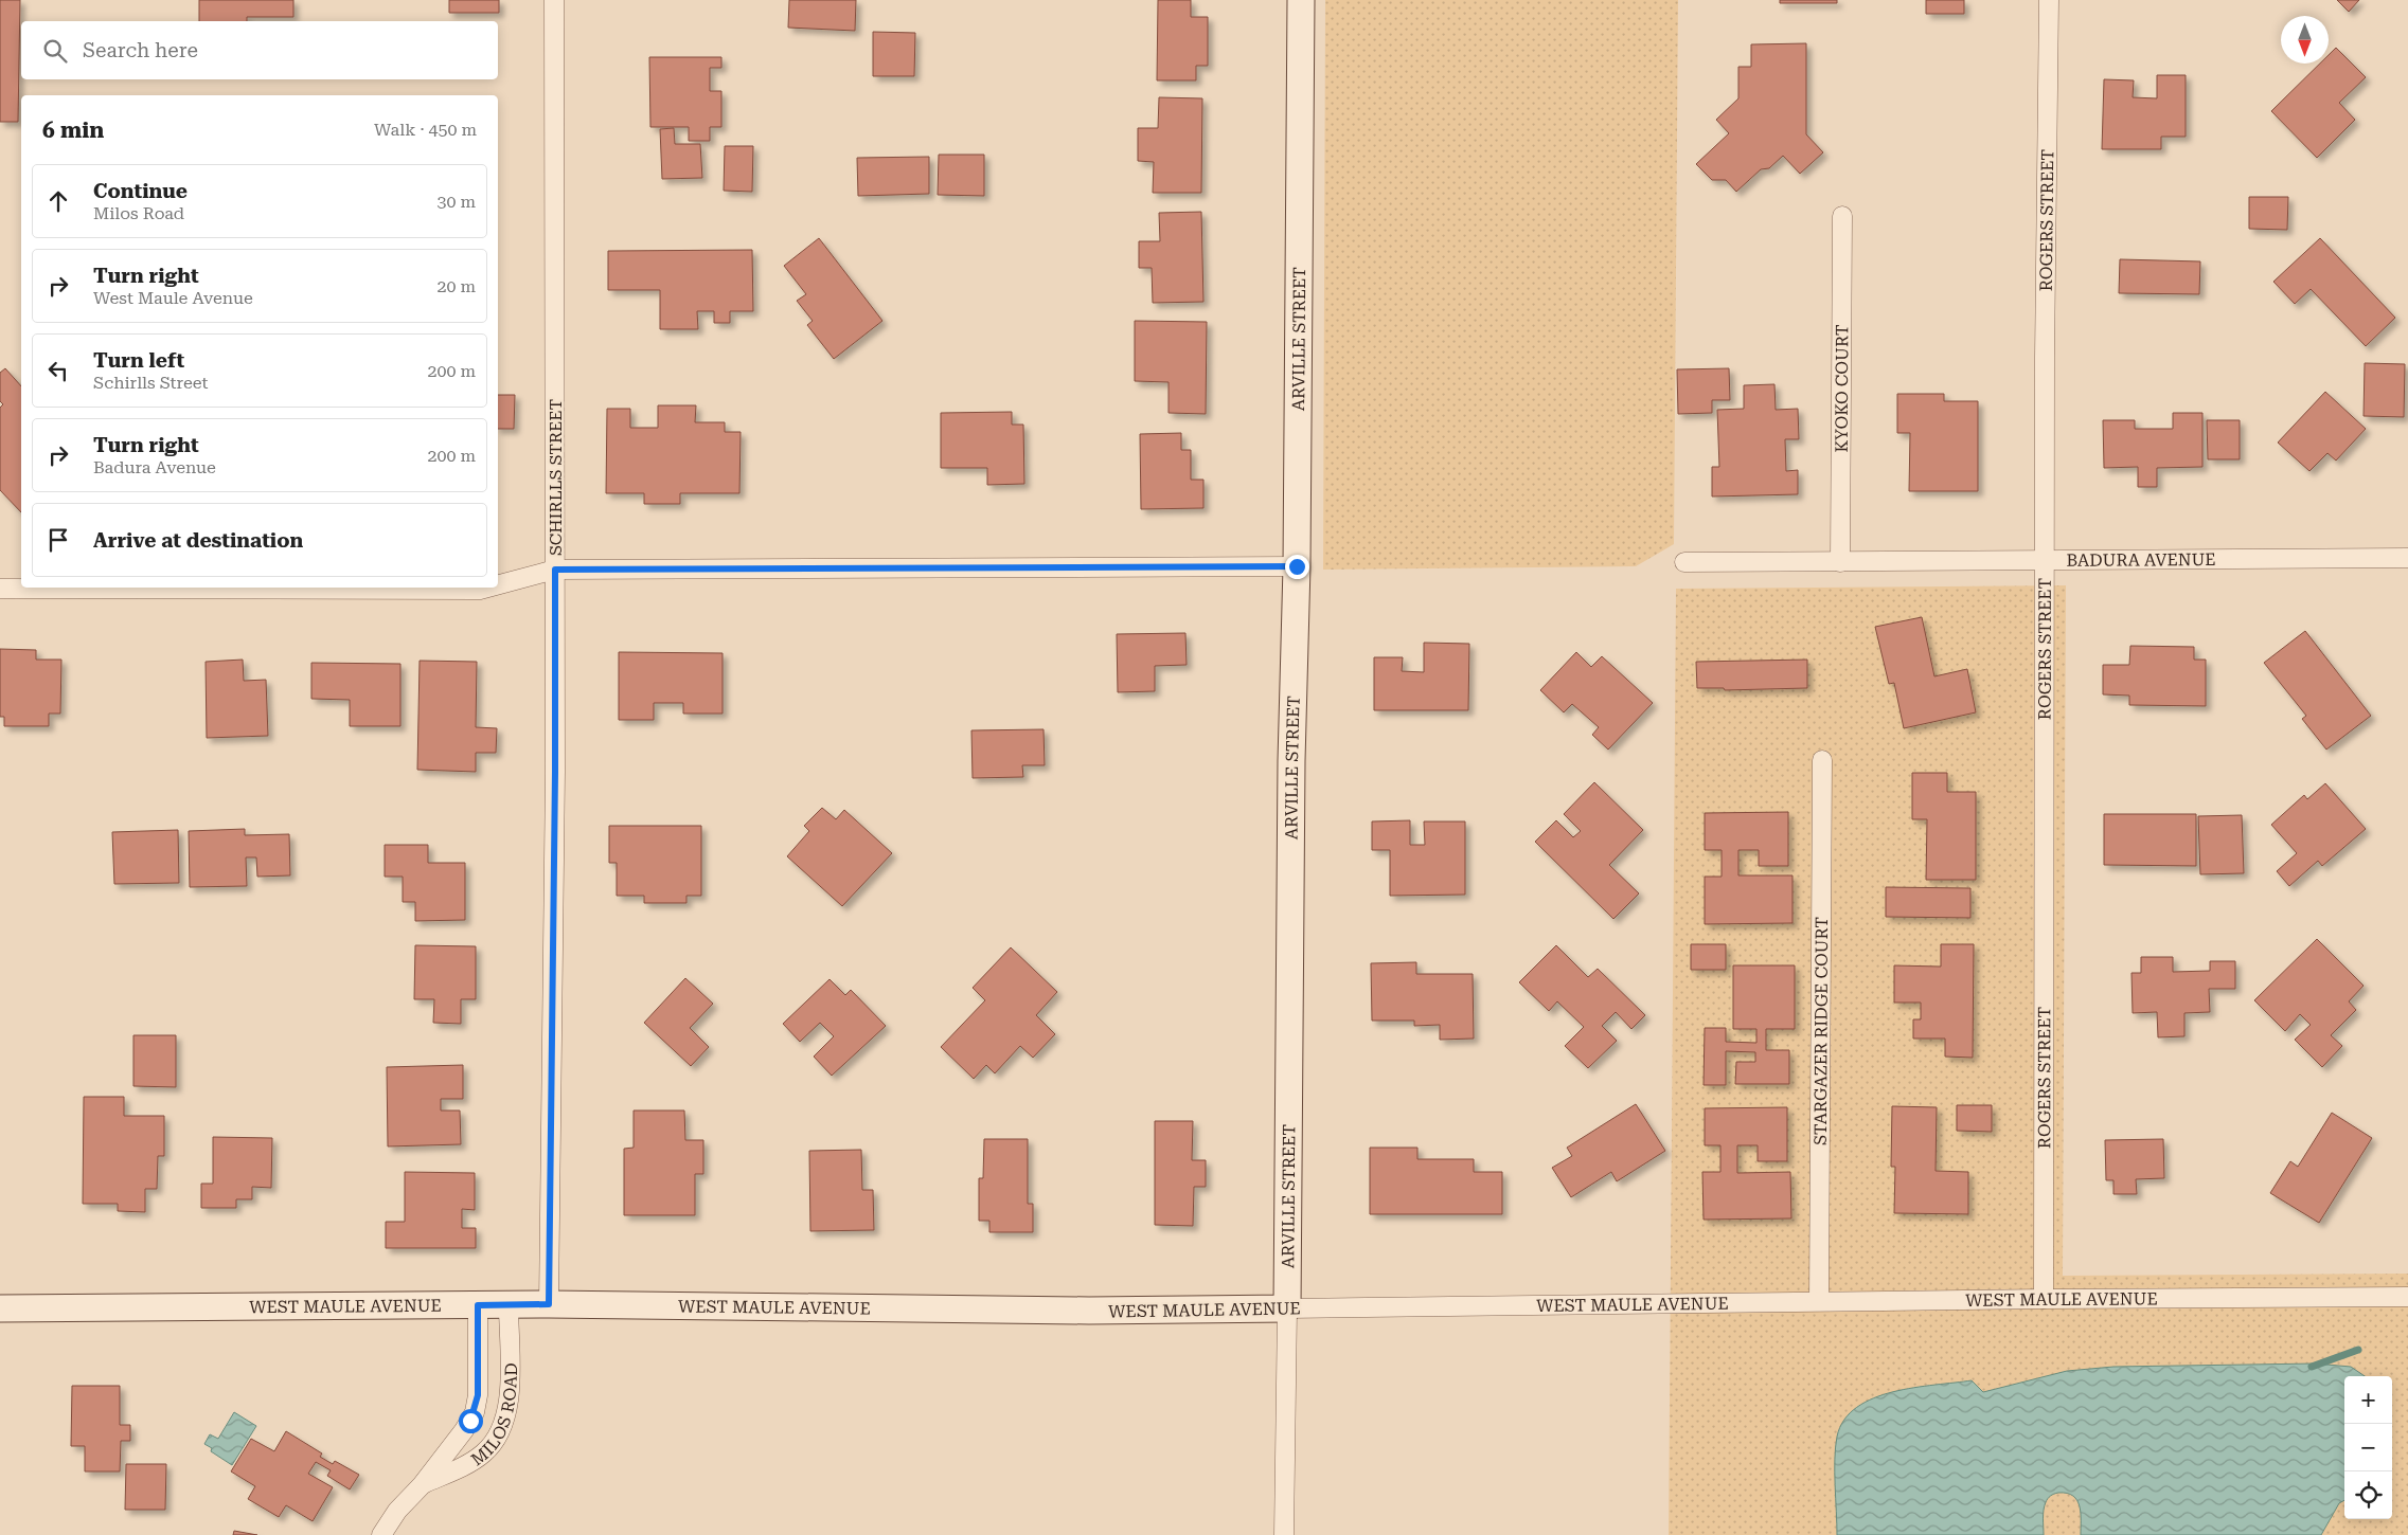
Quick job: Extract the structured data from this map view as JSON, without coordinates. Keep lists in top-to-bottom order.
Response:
{
  "streets": {
    "street": [
      "ROGERS STREET",
      "ARVILLE STREET",
      "KYOKO COURT",
      "SCHIRLLS STREET",
      "BADURA AVENUE",
      "STARGAZER RIDGE COURT",
      "WEST MAULE AVENUE",
      "MILOS ROAD"
    ]
  },
  "crossings": [
    ["ROGERS STREET", "BADURA AVENUE"],
    ["ROGERS STREET", "WEST MAULE AVENUE"],
    ["ARVILLE STREET", "WEST MAULE AVENUE"],
    ["KYOKO COURT", "BADURA AVENUE"],
    ["SCHIRLLS STREET", "WEST MAULE AVENUE"],
    ["STARGAZER RIDGE COURT", "WEST MAULE AVENUE"],
    ["WEST MAULE AVENUE", "MILOS ROAD"]
  ],
  "north": "bottom",
  "page": {
    "search": "Search here",
    "heading": ["6 min", "Walk · 450 m"],
    "list": [
      ["Continue", "Milos Road", "30 m"],
      ["Turn right", "West Maule Avenue", "20 m"],
      ["Turn left", "Schirlls Street", "200 m"],
      ["Turn right", "Badura Avenue", "200 m"],
      "Arrive at destination"
    ],
    "map_buttons": ["+", "−"]
  }
}
